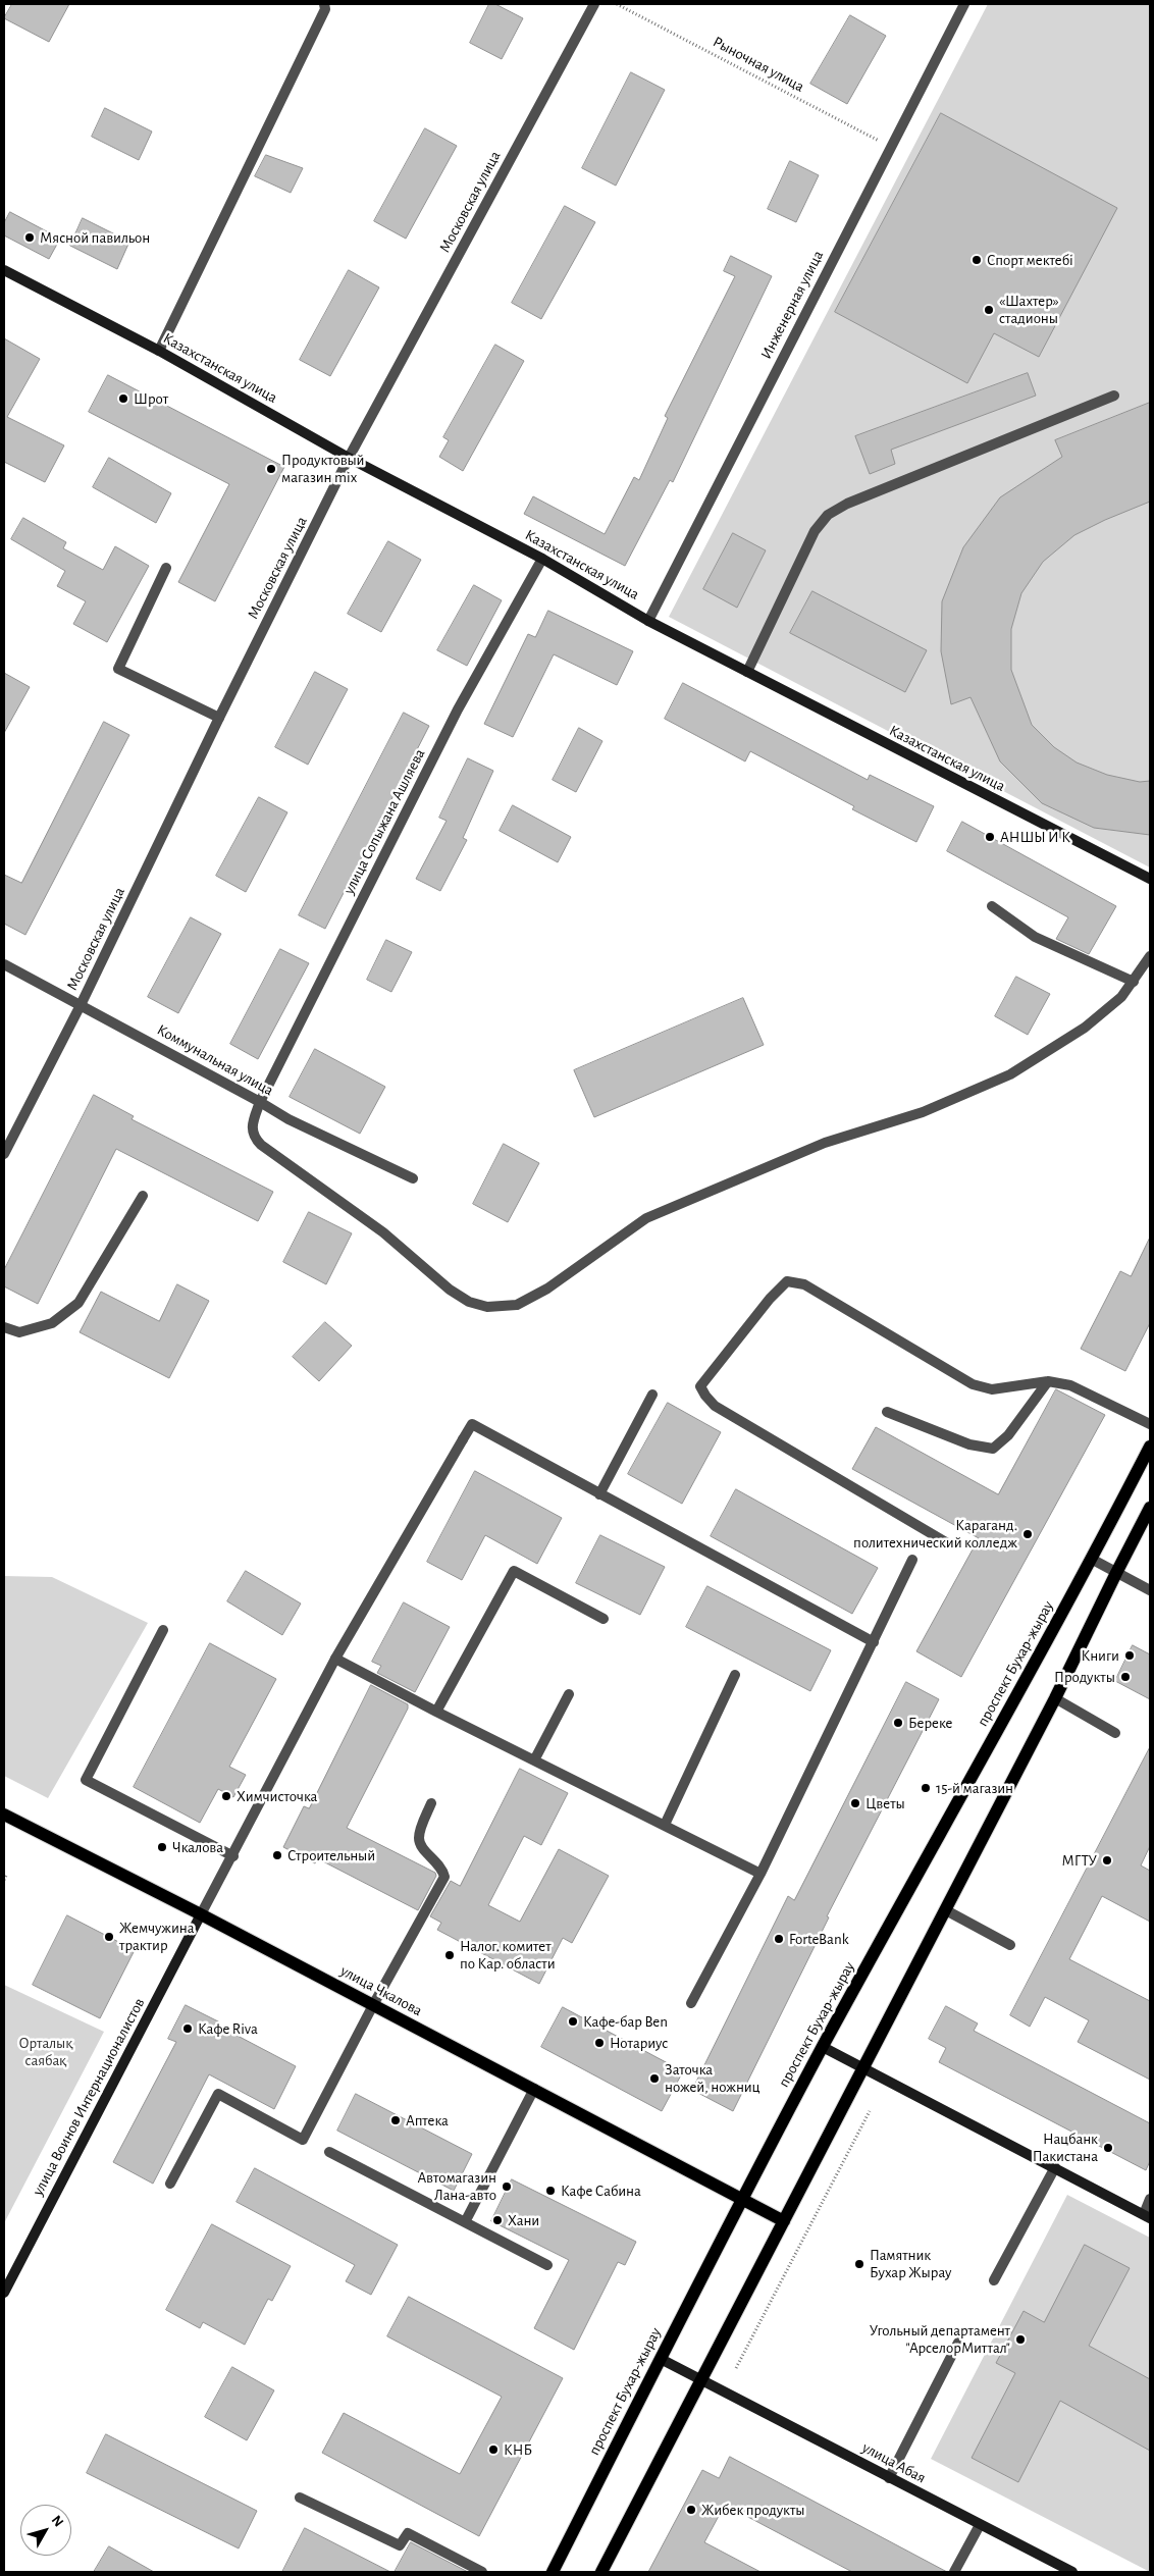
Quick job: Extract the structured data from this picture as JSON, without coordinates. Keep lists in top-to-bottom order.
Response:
{
  "streets": {
    "main road": [
      "Казахстанская улица",
      "проспект Бухар-жырау",
      "улица Чкалова",
      "улица Воинов Интернационалистов",
      "улица Абая"
    ],
    "street": [
      "Московская улица",
      "Инженерная улица",
      "улица Сопыжана Ашляева",
      "Коммунальная улица"
    ],
    "path": ["Рыночная улица"]
  },
  "crossings": [
    ["Рыночная улица", "Инженерная улица"],
    ["Московская улица", "Казахстанская улица"],
    ["Московская улица", "Коммунальная улица"],
    ["Инженерная улица", "Казахстанская улица"],
    ["Казахстанская улица", "улица Сопыжана Ашляева"],
    ["улица Сопыжана Ашляева", "Коммунальная улица"],
    ["проспект Бухар-жырау", "улица Чкалова"],
    ["проспект Бухар-жырау", "улица Абая"],
    ["улица Чкалова", "улица Воинов Интернационалистов"]
  ],
  "parks": ["Орталық саябақ"],
  "places": [
    "Мясной павильон",
    "Спорт мектебі",
    "«Шахтер» стадионы",
    "Шрот",
    "Продуктовый магазин mix",
    "АНШЫ И К",
    "Караганд. политехнический колледж",
    "Книги",
    "Продукты",
    "Береке",
    "15-й магазин",
    "Химчисточка",
    "Цветы",
    "Чкалова",
    "Строительный",
    "МГТУ",
    "Жемчужина трактир",
    "ForteBank",
    "Налог. комитет по Кар. области",
    "Кафе-бар Ben",
    "Кафе Riva",
    "Нотариус",
    "Заточка ножей, ножниц",
    "Аптека",
    "Нацбанк Пакистана",
    "Автомагазин Лана-авто",
    "Кафе Сабина",
    "Хани",
    "Памятник Бухар Жырау",
    "Угольный департамент \"АрселорМиттал\"",
    "КНБ",
    "Жибек продукты"
  ],
  "north": "top right"
}
